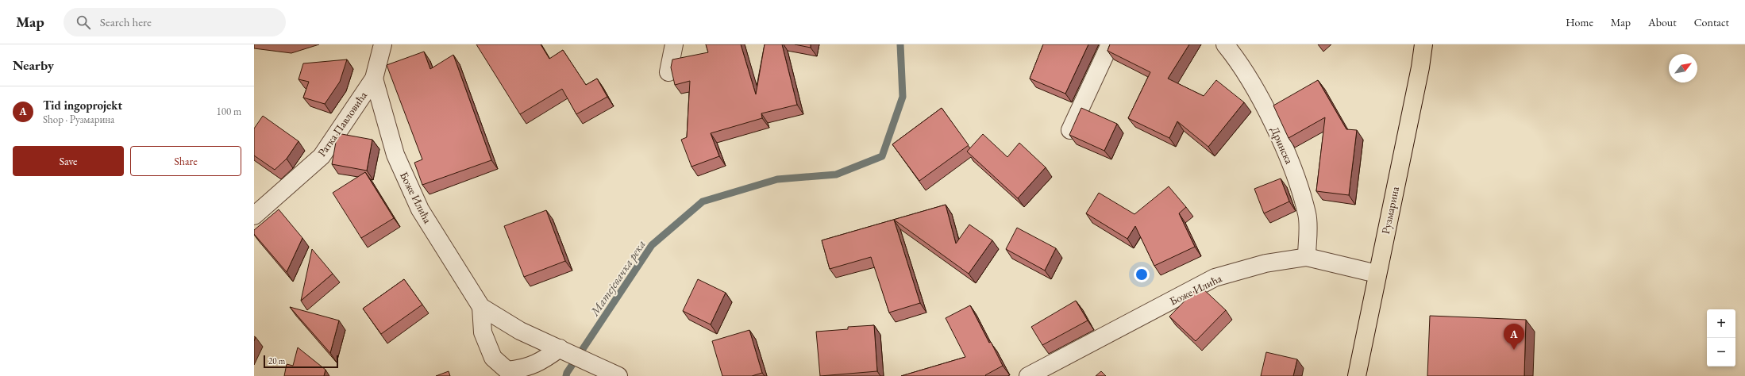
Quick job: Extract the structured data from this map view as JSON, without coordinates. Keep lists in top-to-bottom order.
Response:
{
  "streets": {
    "main road": ["Рузмарина"],
    "street": ["Ратка Павловића", "Дринска", "Боже Илића"]
  },
  "crossings": [
    ["Ратка Павловића", "Боже Илића"],
    ["Дринска", "Боже Илића"],
    ["Боже Илића", "Рузмарина"]
  ],
  "water": ["Матејевачка река"],
  "scale_bar": "20 m",
  "north": "top right",
  "page": {
    "header": "Map",
    "search": "Search here",
    "nav": [
      "Home",
      "Map",
      "About",
      "Contact"
    ],
    "heading": "Nearby",
    "list": [
      {
        "mark": "A",
        "name": "Tid ingoprojekt",
        "note": "Shop · Рузмарина",
        "value": "100 m"
      }
    ],
    "buttons": ["Save", "Share"],
    "map_buttons": ["+", "−"],
    "pins": "A",
    "scale": "20 m"
  }
}
